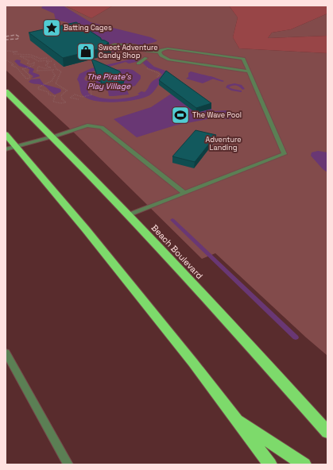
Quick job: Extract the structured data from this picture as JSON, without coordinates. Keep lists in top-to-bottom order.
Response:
{
  "streets": {
    "highway": ["Beach Boulevard"]
  },
  "water": ["The Pirate's Play Village"],
  "parks": ["Adventure Landing"],
  "places": {
    "place": ["Batting Cages"],
    "shop": ["Sweet Adventure Candy Shop"],
    "sports": ["The Wave Pool"]
  }
}
